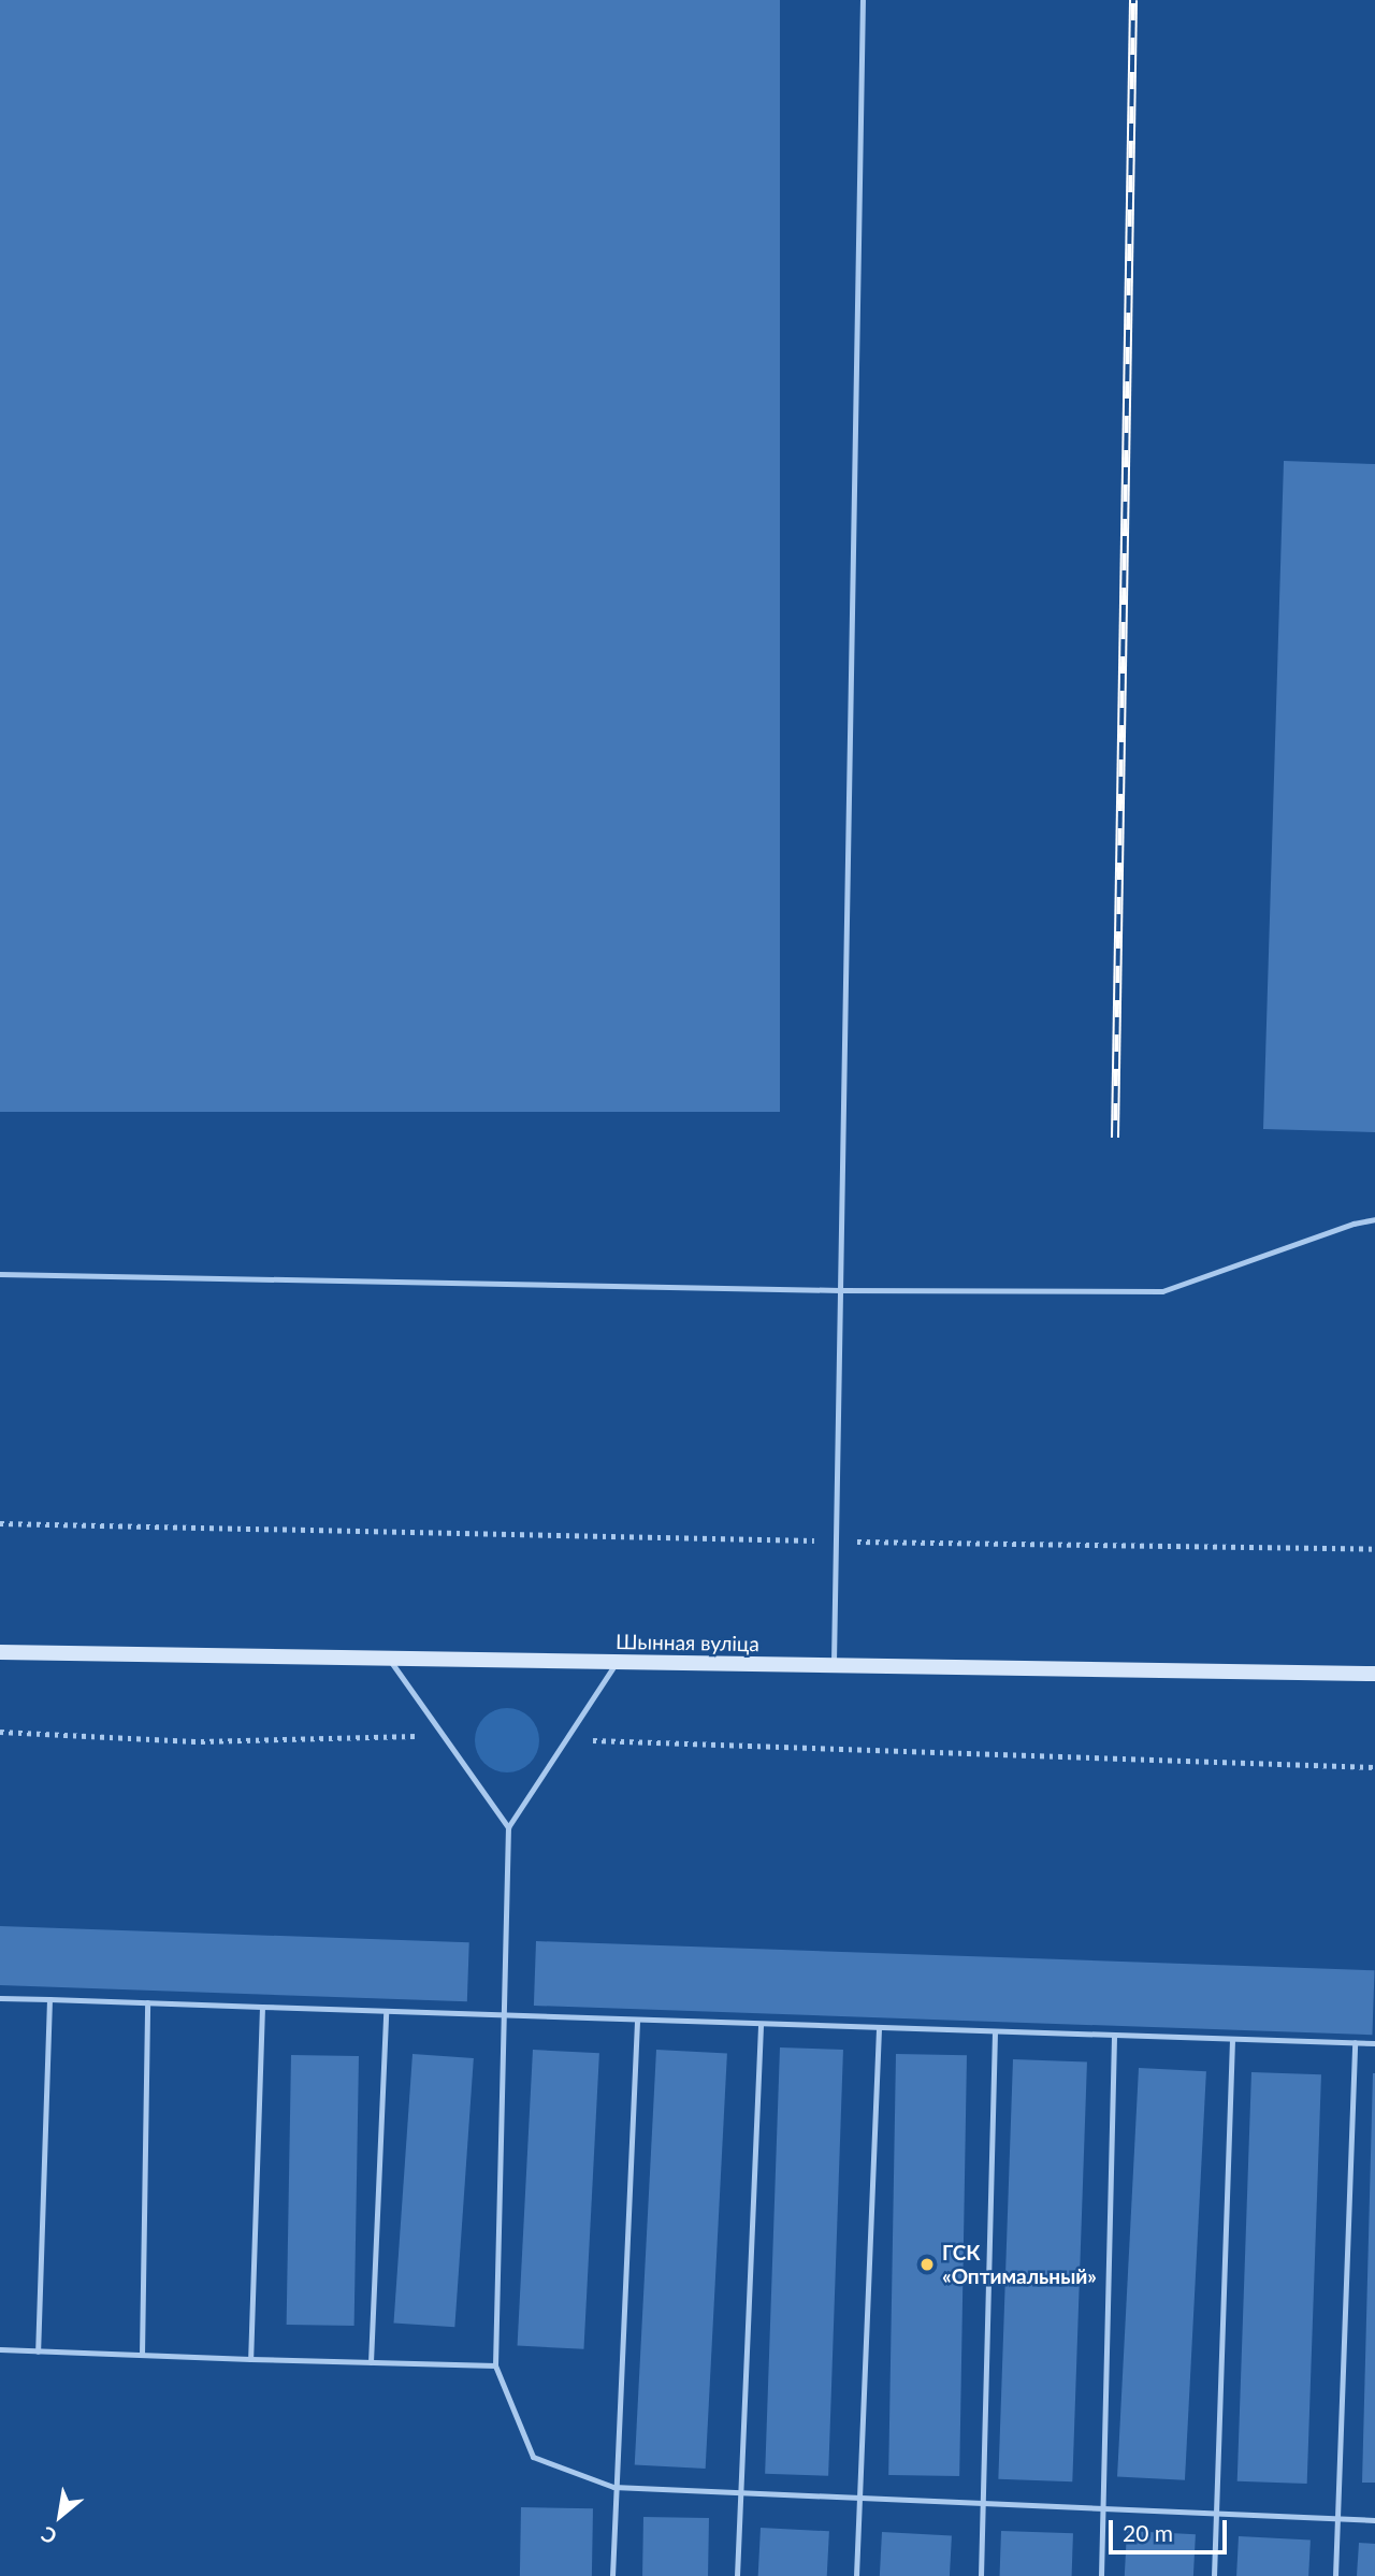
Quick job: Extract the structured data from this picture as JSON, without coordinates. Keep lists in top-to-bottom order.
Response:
{
  "streets": {
    "main road": ["Шынная вуліца"]
  },
  "places": ["ГСК «Оптимальный»"],
  "scale_bar": "20 m",
  "north": "bottom left"
}
